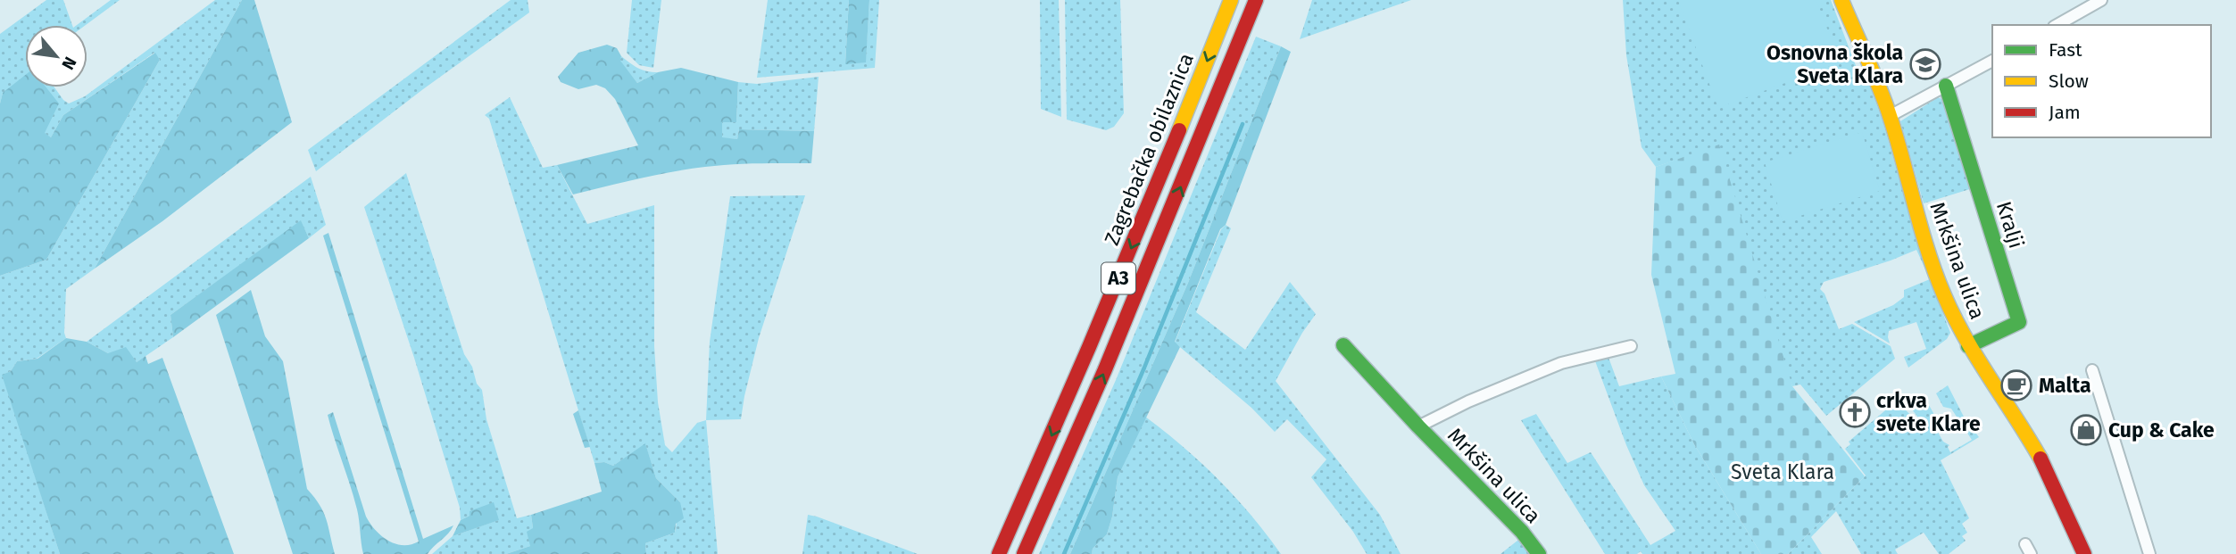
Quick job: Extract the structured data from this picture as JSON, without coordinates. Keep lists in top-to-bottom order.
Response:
{
  "streets": {
    "main road": [
      "Zagrebačka obilaznica",
      "Kralji",
      "Mrkšina ulica",
      "A3"
    ]
  },
  "crossings": [
    ["Kralji", "Mrkšina ulica"]
  ],
  "parks": ["Sveta Klara"],
  "places": {
    "school or university": ["Osnovna škola Sveta Klara"],
    "cafe": ["Malta"],
    "church": ["crkva svete Klare"],
    "shop": ["Cup & Cake"]
  },
  "legend": ["Fast", "Slow", "Jam"],
  "north": "bottom right"
}
